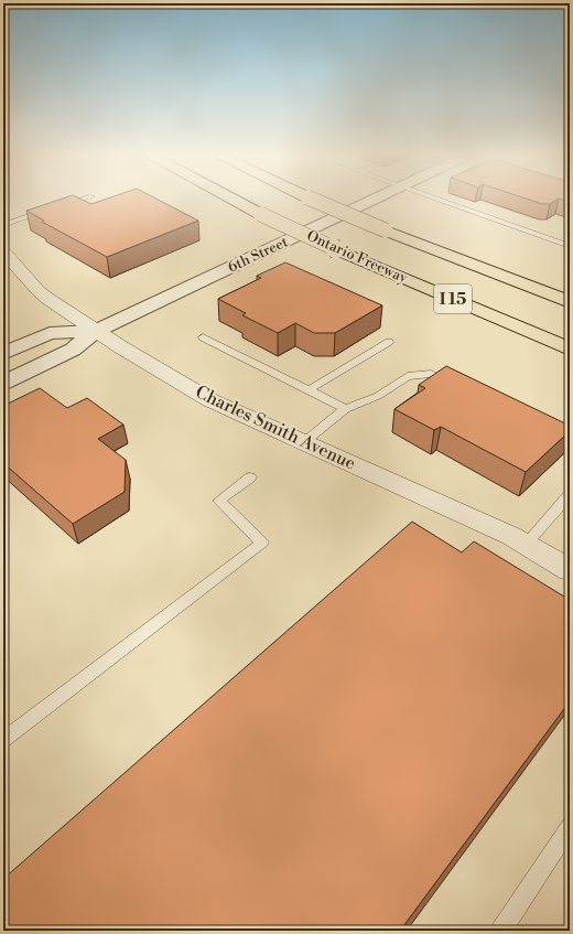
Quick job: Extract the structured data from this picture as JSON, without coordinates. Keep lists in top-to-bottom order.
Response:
{
  "streets": {
    "highway": ["Ontario Freeway", "I 15"],
    "street": ["6th Street", "Charles Smith Avenue"]
  },
  "crossings": [
    ["6th Street", "Charles Smith Avenue"]
  ]
}
